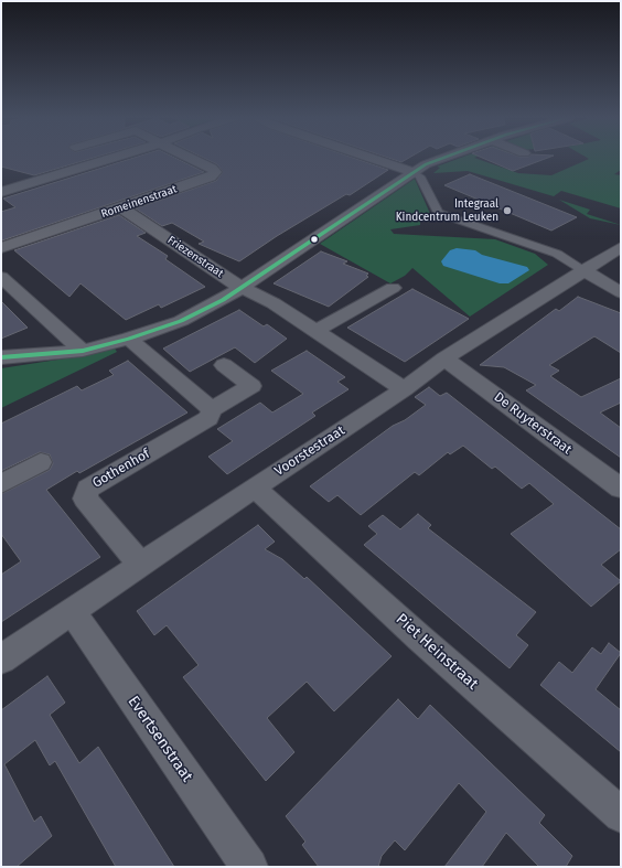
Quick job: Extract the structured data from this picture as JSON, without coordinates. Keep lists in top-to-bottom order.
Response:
{
  "streets": {
    "street": [
      "Romeinenstraat",
      "Friezenstraat",
      "De Ruyterstraat",
      "Voorstestraat",
      "Gothenhof",
      "Piet Heinstraat",
      "Evertsenstraat"
    ]
  },
  "crossings": [
    ["Romeinenstraat", "Friezenstraat"],
    ["Friezenstraat", "Voorstestraat"],
    ["De Ruyterstraat", "Voorstestraat"],
    ["Voorstestraat", "Gothenhof"],
    ["Voorstestraat", "Piet Heinstraat"],
    ["Voorstestraat", "Evertsenstraat"]
  ],
  "places": ["Integraal Kindcentrum Leuken"]
}
